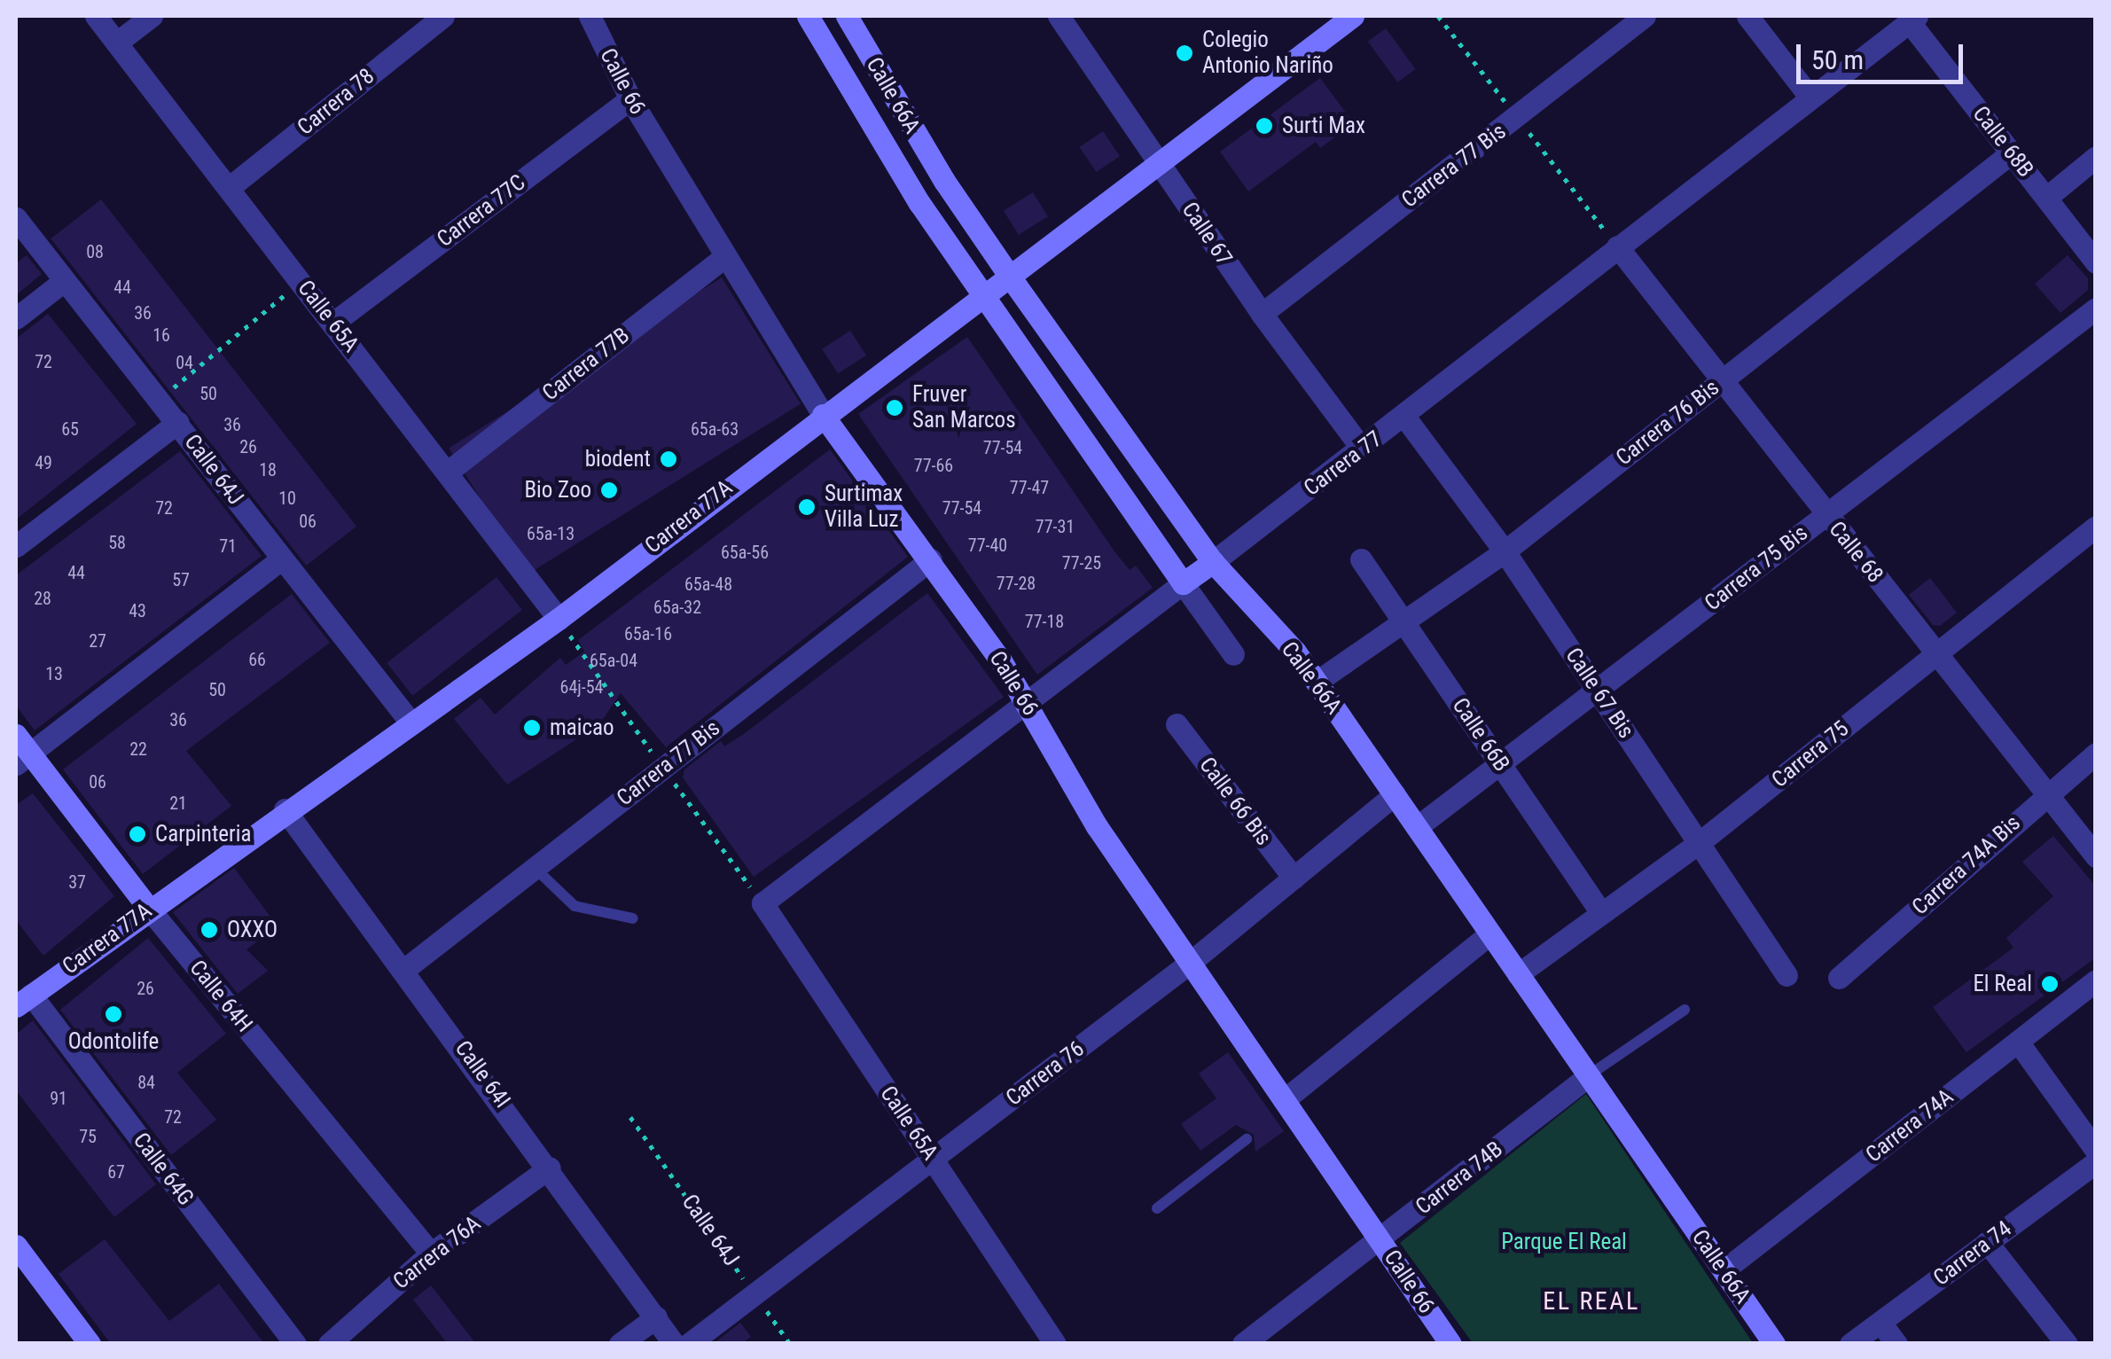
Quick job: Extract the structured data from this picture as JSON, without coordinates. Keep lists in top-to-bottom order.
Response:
{
  "streets": {
    "street": [
      "Calle 66",
      "Calle 66A",
      "Carrera 78",
      "Calle 68B",
      "Carrera 77 Bis",
      "Carrera 77C",
      "Calle 67",
      "Calle 65A",
      "Carrera 77B",
      "Carrera 76 Bis",
      "Carrera 77",
      "Calle 64J",
      "Carrera 77A",
      "Calle 68",
      "Carrera 75 Bis",
      "Calle 67 Bis",
      "Calle 66B",
      "Carrera 75",
      "Calle 66 Bis",
      "Carrera 74A Bis",
      "Calle 64H",
      "Carrera 76",
      "Calle 64I",
      "Carrera 74A",
      "Calle 64G",
      "Carrera 74B",
      "Carrera 76A",
      "Carrera 74"
    ]
  },
  "crossings": [
    ["Calle 66", "Carrera 77 Bis"],
    ["Calle 66", "Carrera 77C"],
    ["Calle 66", "Carrera 77B"],
    ["Calle 66", "Carrera 77"],
    ["Calle 66", "Carrera 77A"],
    ["Calle 66", "Carrera 76"],
    ["Calle 66", "Carrera 74B"],
    ["Calle 66A", "Carrera 76 Bis"],
    ["Calle 66A", "Carrera 77"],
    ["Calle 66A", "Carrera 77A"],
    ["Calle 66A", "Carrera 75 Bis"],
    ["Calle 66A", "Carrera 75"],
    ["Calle 66A", "Carrera 76"],
    ["Calle 66A", "Carrera 74A"],
    ["Calle 66A", "Carrera 74B"],
    ["Carrera 78", "Calle 65A"],
    ["Calle 68B", "Carrera 76 Bis"],
    ["Calle 68B", "Carrera 77"],
    ["Carrera 77 Bis", "Calle 67"],
    ["Carrera 77 Bis", "Calle 64I"],
    ["Carrera 77C", "Calle 65A"],
    ["Calle 67", "Carrera 77"],
    ["Calle 67", "Carrera 77A"],
    ["Calle 65A", "Carrera 77B"],
    ["Calle 65A", "Carrera 77"],
    ["Calle 65A", "Carrera 77A"],
    ["Calle 65A", "Carrera 76"],
    ["Carrera 76 Bis", "Calle 68"],
    ["Carrera 76 Bis", "Calle 67 Bis"],
    ["Carrera 76 Bis", "Calle 66B"],
    ["Carrera 77", "Calle 68"],
    ["Carrera 77", "Calle 67 Bis"],
    ["Calle 64J", "Carrera 77A"],
    ["Calle 64J", "Carrera 76"],
    ["Carrera 77A", "Calle 64H"],
    ["Carrera 77A", "Calle 64I"],
    ["Carrera 77A", "Calle 64G"],
    ["Calle 68", "Carrera 75 Bis"],
    ["Calle 68", "Carrera 75"],
    ["Calle 68", "Carrera 74A Bis"],
    ["Carrera 75 Bis", "Calle 67 Bis"],
    ["Carrera 75 Bis", "Calle 66B"],
    ["Calle 67 Bis", "Carrera 75"],
    ["Calle 66B", "Carrera 75"],
    ["Calle 66 Bis", "Carrera 76"],
    ["Calle 64H", "Carrera 76A"],
    ["Calle 64I", "Carrera 76A"]
  ],
  "districts": ["EL REAL"],
  "parks": ["Parque El Real"],
  "places": [
    "Colegio Antonio Nariño",
    "Surti Max",
    "Fruver San Marcos",
    "biodent",
    "Bio Zoo",
    "Surtimax Villa Luz",
    "maicao",
    "Carpinteria",
    "OXXO",
    "El Real",
    "Odontolife"
  ],
  "house_numbers": [
    "08",
    "44",
    "36",
    "16",
    "72",
    "04",
    "50",
    "36",
    "65",
    "65a-63",
    "26",
    "77-54",
    "49",
    "77-66",
    "18",
    "77-47",
    "10",
    "72",
    "77-54",
    "06",
    "77-31",
    "65a-13",
    "58",
    "77-40",
    "71",
    "65a-56",
    "77-25",
    "44",
    "57",
    "77-28",
    "65a-48",
    "28",
    "65a-32",
    "43",
    "77-18",
    "65a-16",
    "27",
    "66",
    "65a-04",
    "13",
    "64j-54",
    "50",
    "36",
    "22",
    "06",
    "21",
    "37",
    "26",
    "84",
    "91",
    "72",
    "75",
    "67"
  ],
  "scale_bar": "50 m"
}
